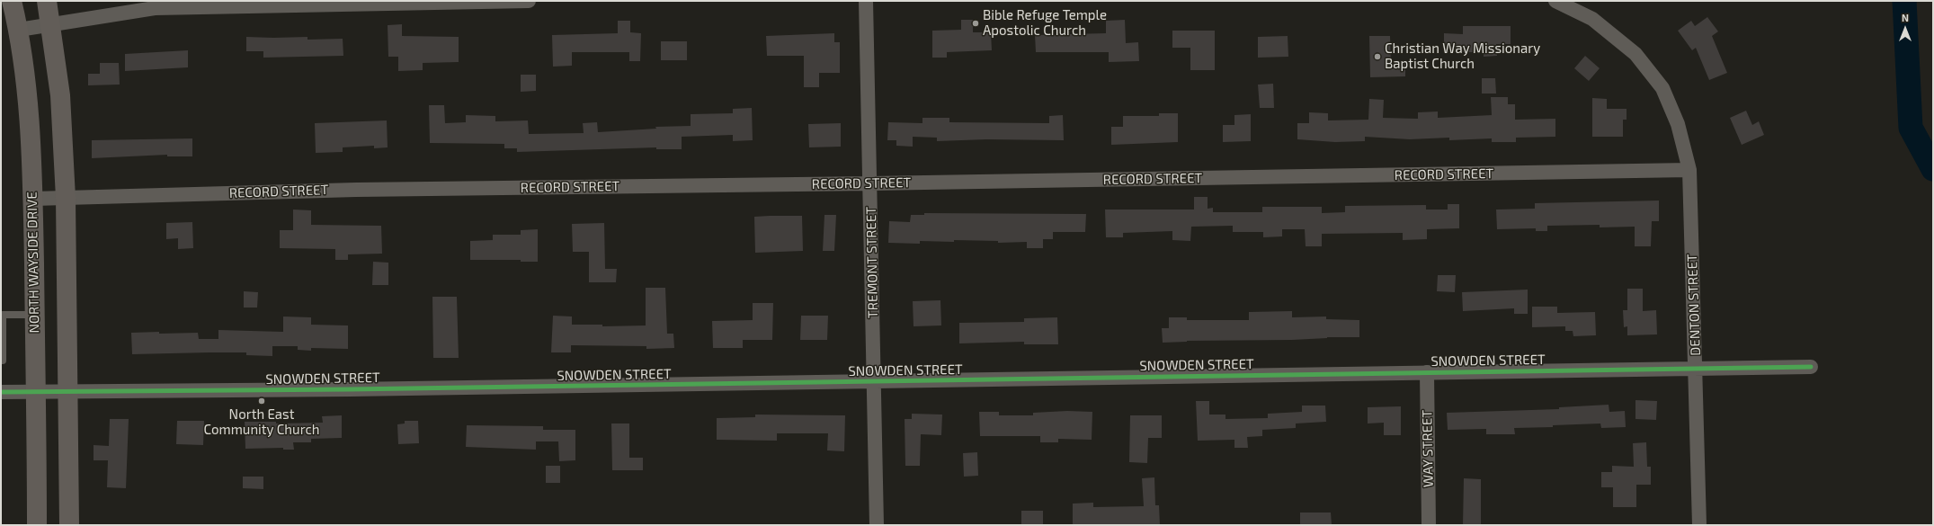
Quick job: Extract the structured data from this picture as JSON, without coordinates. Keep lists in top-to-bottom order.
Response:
{
  "streets": {
    "main road": ["NORTH WAYSIDE DRIVE"],
    "street": [
      "RECORD STREET",
      "TREMONT STREET",
      "DENTON STREET",
      "SNOWDEN STREET",
      "WAY STREET"
    ]
  },
  "crossings": [
    ["RECORD STREET", "NORTH WAYSIDE DRIVE"],
    ["RECORD STREET", "TREMONT STREET"],
    ["RECORD STREET", "DENTON STREET"],
    ["NORTH WAYSIDE DRIVE", "SNOWDEN STREET"],
    ["TREMONT STREET", "SNOWDEN STREET"],
    ["DENTON STREET", "SNOWDEN STREET"],
    ["SNOWDEN STREET", "WAY STREET"]
  ],
  "places": ["Bible Refuge Temple Apostolic Church", "Christian Way Missionary Baptist Church", "North East Community Church"],
  "north": "top"
}
